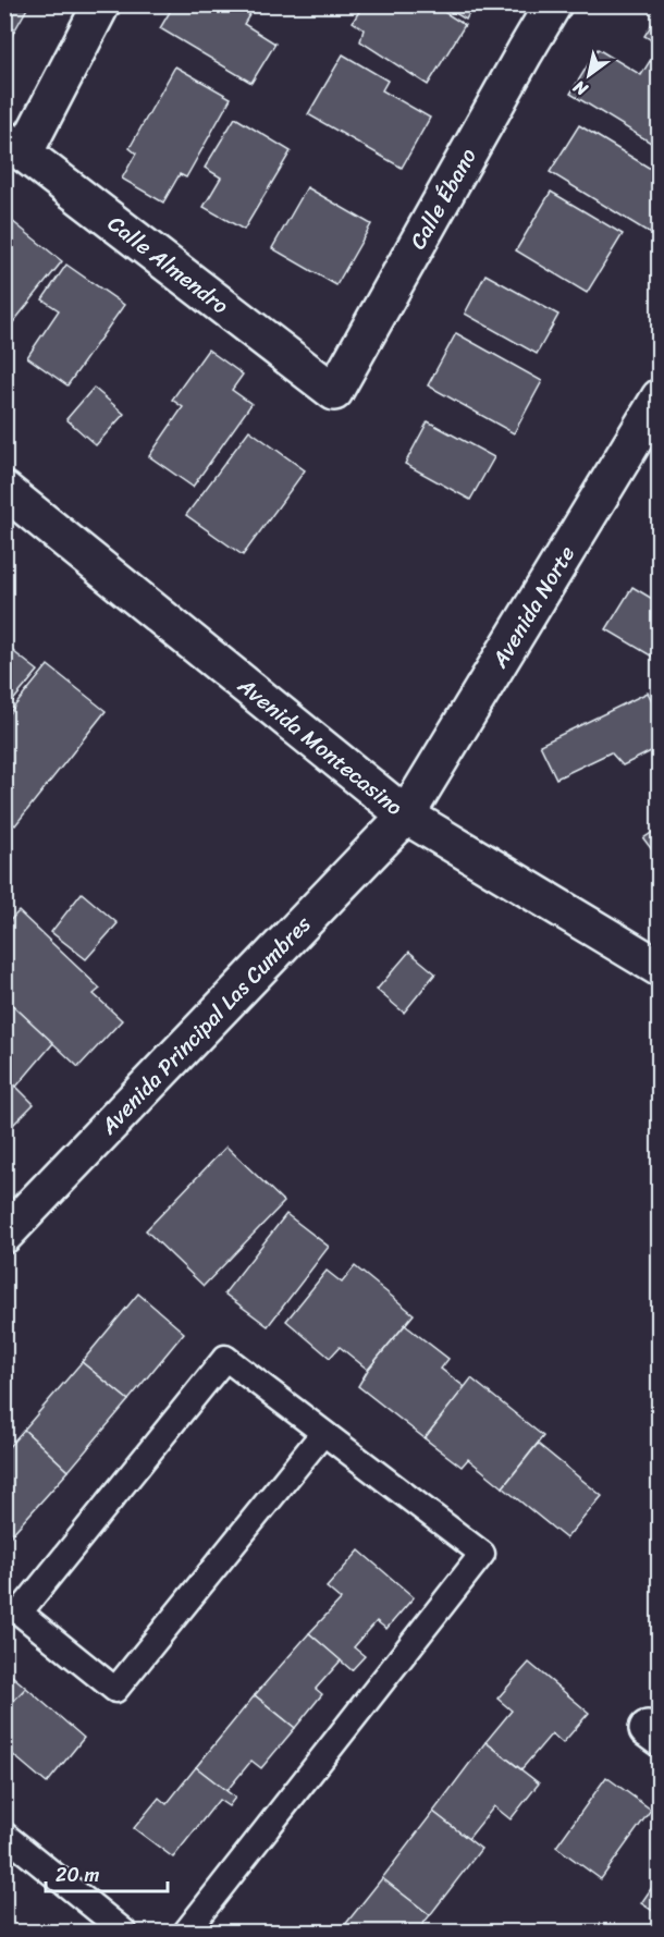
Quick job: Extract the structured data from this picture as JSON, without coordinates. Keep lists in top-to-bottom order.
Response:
{
  "streets": {
    "street": [
      "Calle Ébano",
      "Calle Almendro",
      "Avenida Norte",
      "Avenida Montecasino",
      "Avenida Principal Las Cumbres"
    ]
  },
  "crossings": [
    ["Calle Ébano", "Calle Almendro"],
    ["Avenida Norte", "Avenida Montecasino"],
    ["Avenida Norte", "Avenida Principal Las Cumbres"],
    ["Avenida Montecasino", "Avenida Principal Las Cumbres"]
  ],
  "scale_bar": "20 m",
  "north": "bottom left"
}
